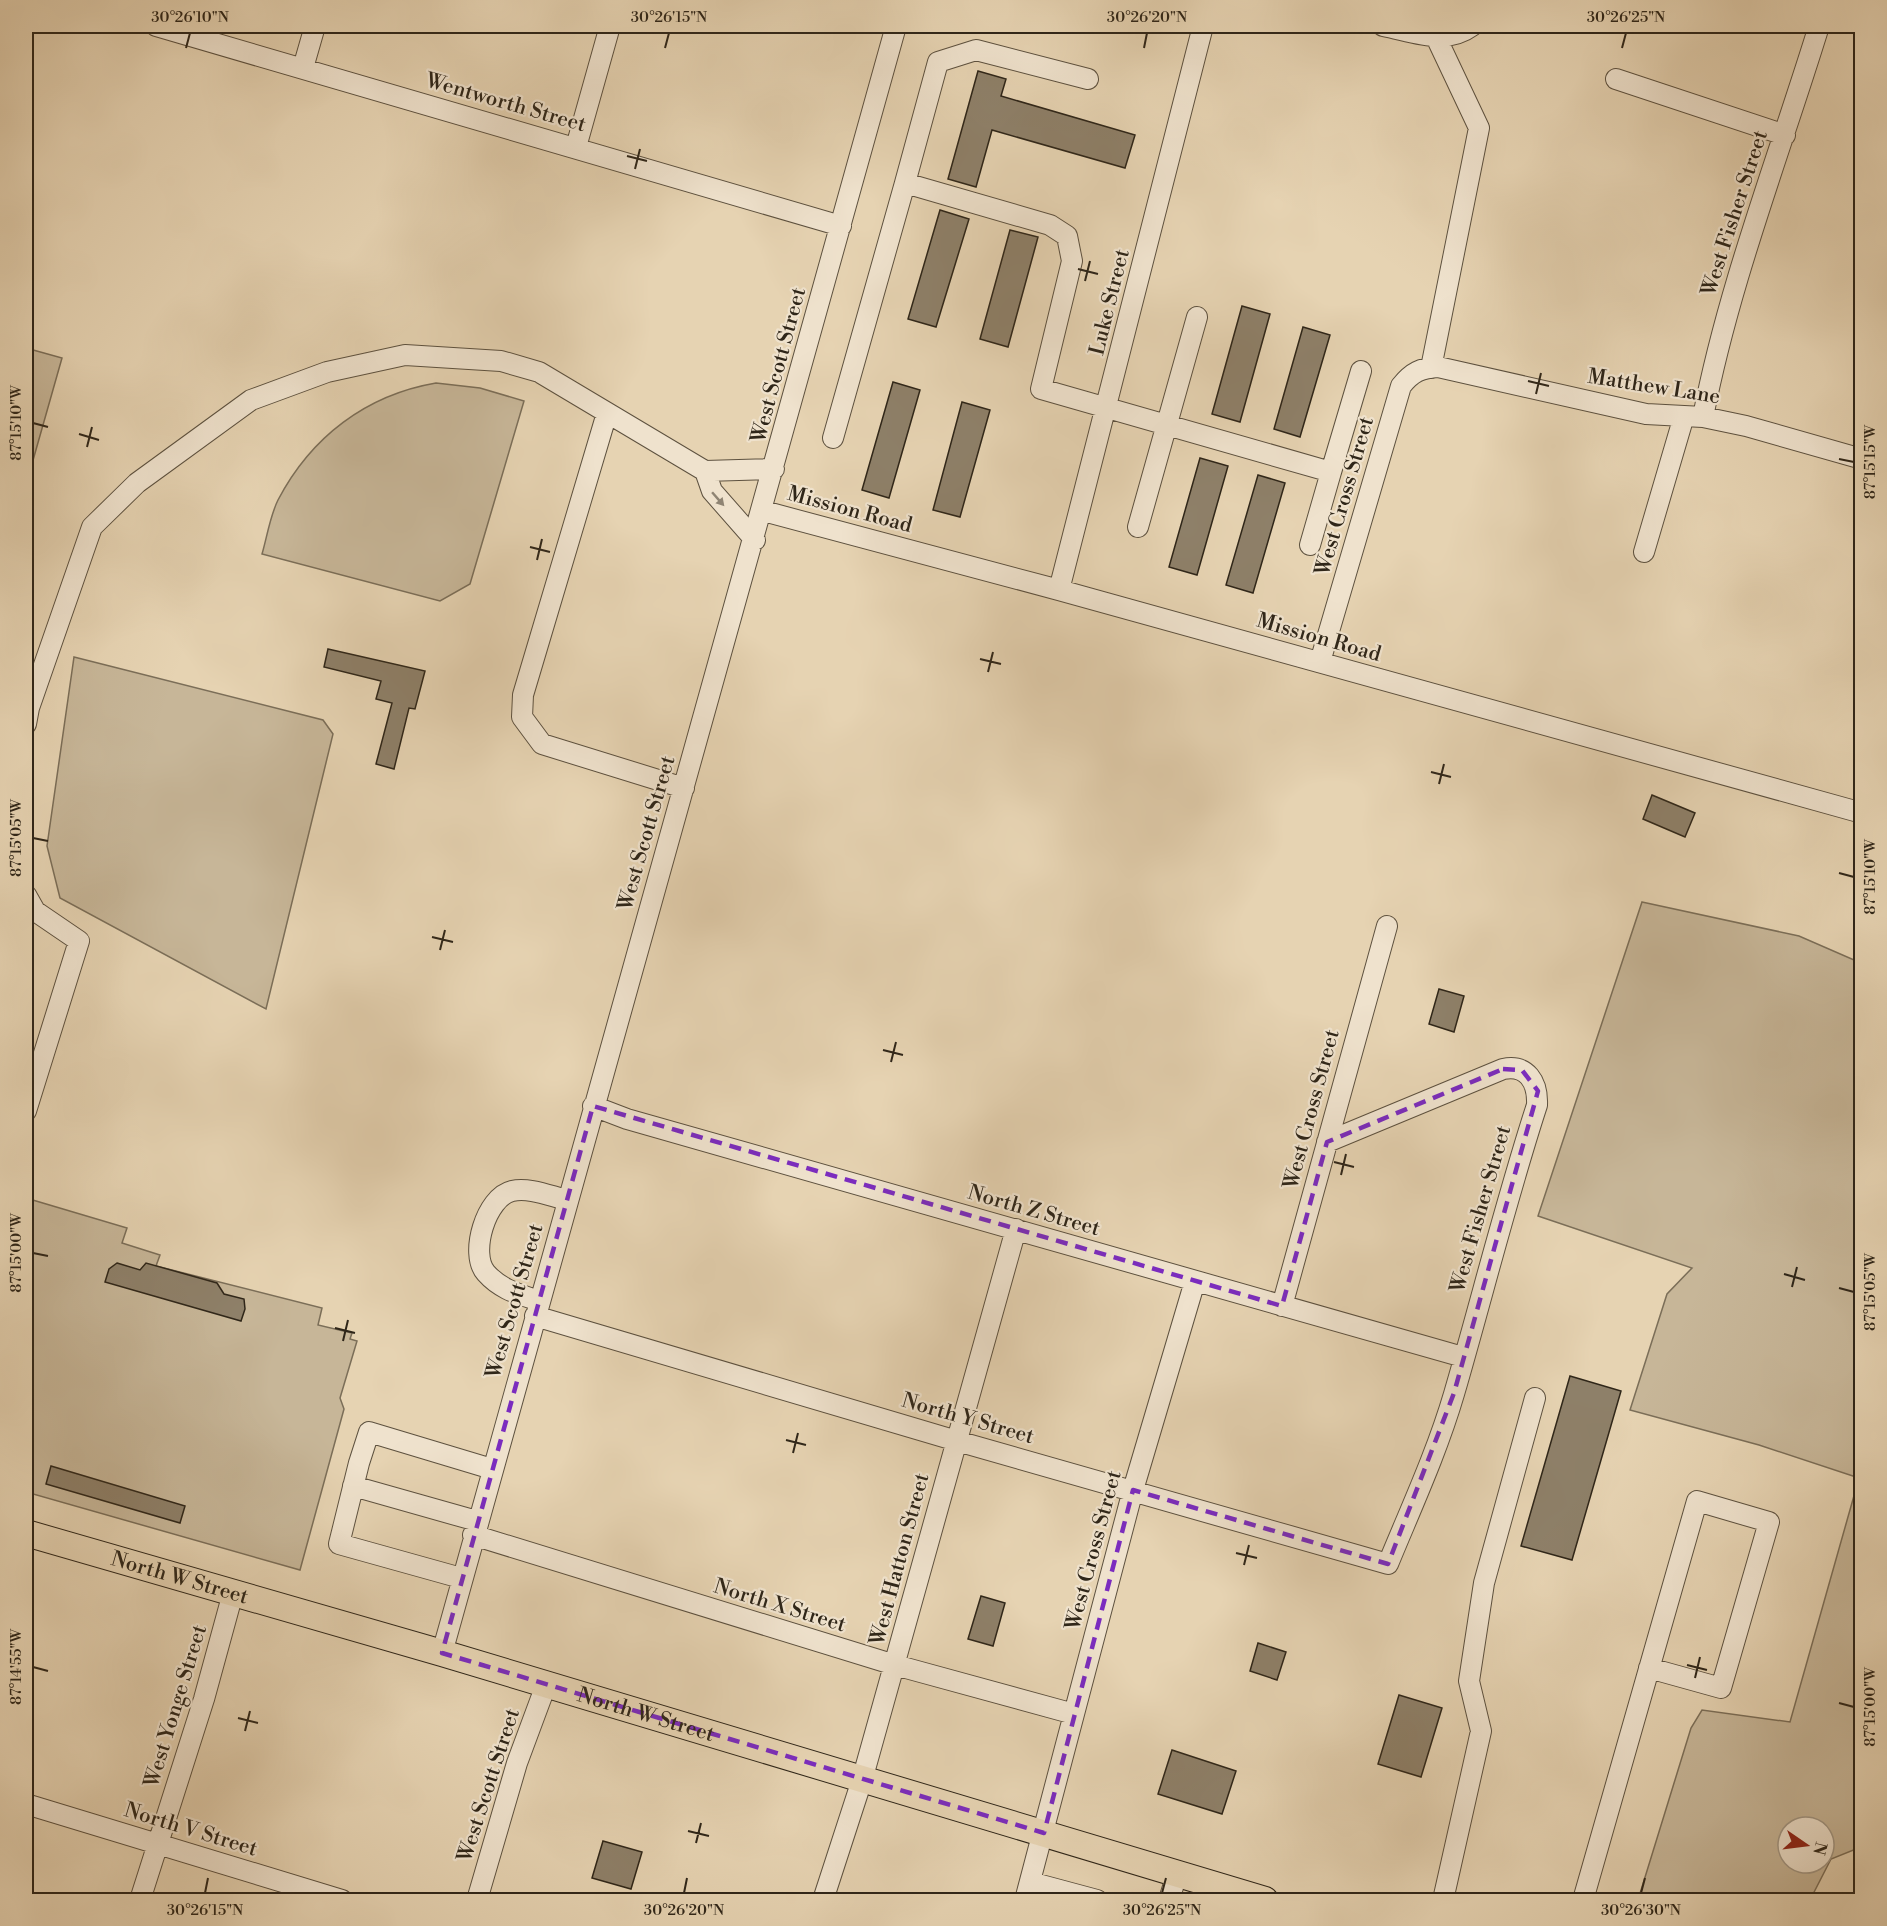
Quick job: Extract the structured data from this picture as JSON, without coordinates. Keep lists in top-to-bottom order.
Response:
{
  "streets": {
    "main road": ["North W Street"],
    "street": [
      "Wentworth Street",
      "West Fisher Street",
      "Luke Street",
      "West Scott Street",
      "Matthew Lane",
      "West Cross Street",
      "Mission Road",
      "North Z Street",
      "North Y Street",
      "West Hatton Street",
      "North X Street",
      "West Yonge Street",
      "North V Street"
    ]
  },
  "crossings": [
    ["Wentworth Street", "West Scott Street"],
    ["West Fisher Street", "Matthew Lane"],
    ["West Fisher Street", "West Cross Street"],
    ["West Fisher Street", "North Z Street"],
    ["West Fisher Street", "North Y Street"],
    ["Luke Street", "Mission Road"],
    ["West Scott Street", "Mission Road"],
    ["West Scott Street", "North Z Street"],
    ["West Scott Street", "North Y Street"],
    ["West Scott Street", "North W Street"],
    ["West Scott Street", "North X Street"],
    ["Matthew Lane", "West Cross Street"],
    ["West Cross Street", "Mission Road"],
    ["West Cross Street", "North Z Street"],
    ["West Cross Street", "North Y Street"],
    ["West Cross Street", "North W Street"],
    ["West Cross Street", "North X Street"],
    ["North Z Street", "West Hatton Street"],
    ["North Y Street", "West Hatton Street"],
    ["West Hatton Street", "North W Street"],
    ["West Hatton Street", "North X Street"],
    ["North W Street", "West Yonge Street"],
    ["West Yonge Street", "North V Street"]
  ],
  "north": "right",
  "coordinates": [
    "30°26'10\"N",
    "30°26'15\"N",
    "30°26'20\"N",
    "30°26'25\"N",
    "87°15'10\"W",
    "87°15'15\"W",
    "87°15'05\"W",
    "87°15'00\"W",
    "87°14'55\"W",
    "30°26'30\"N"
  ]
}
